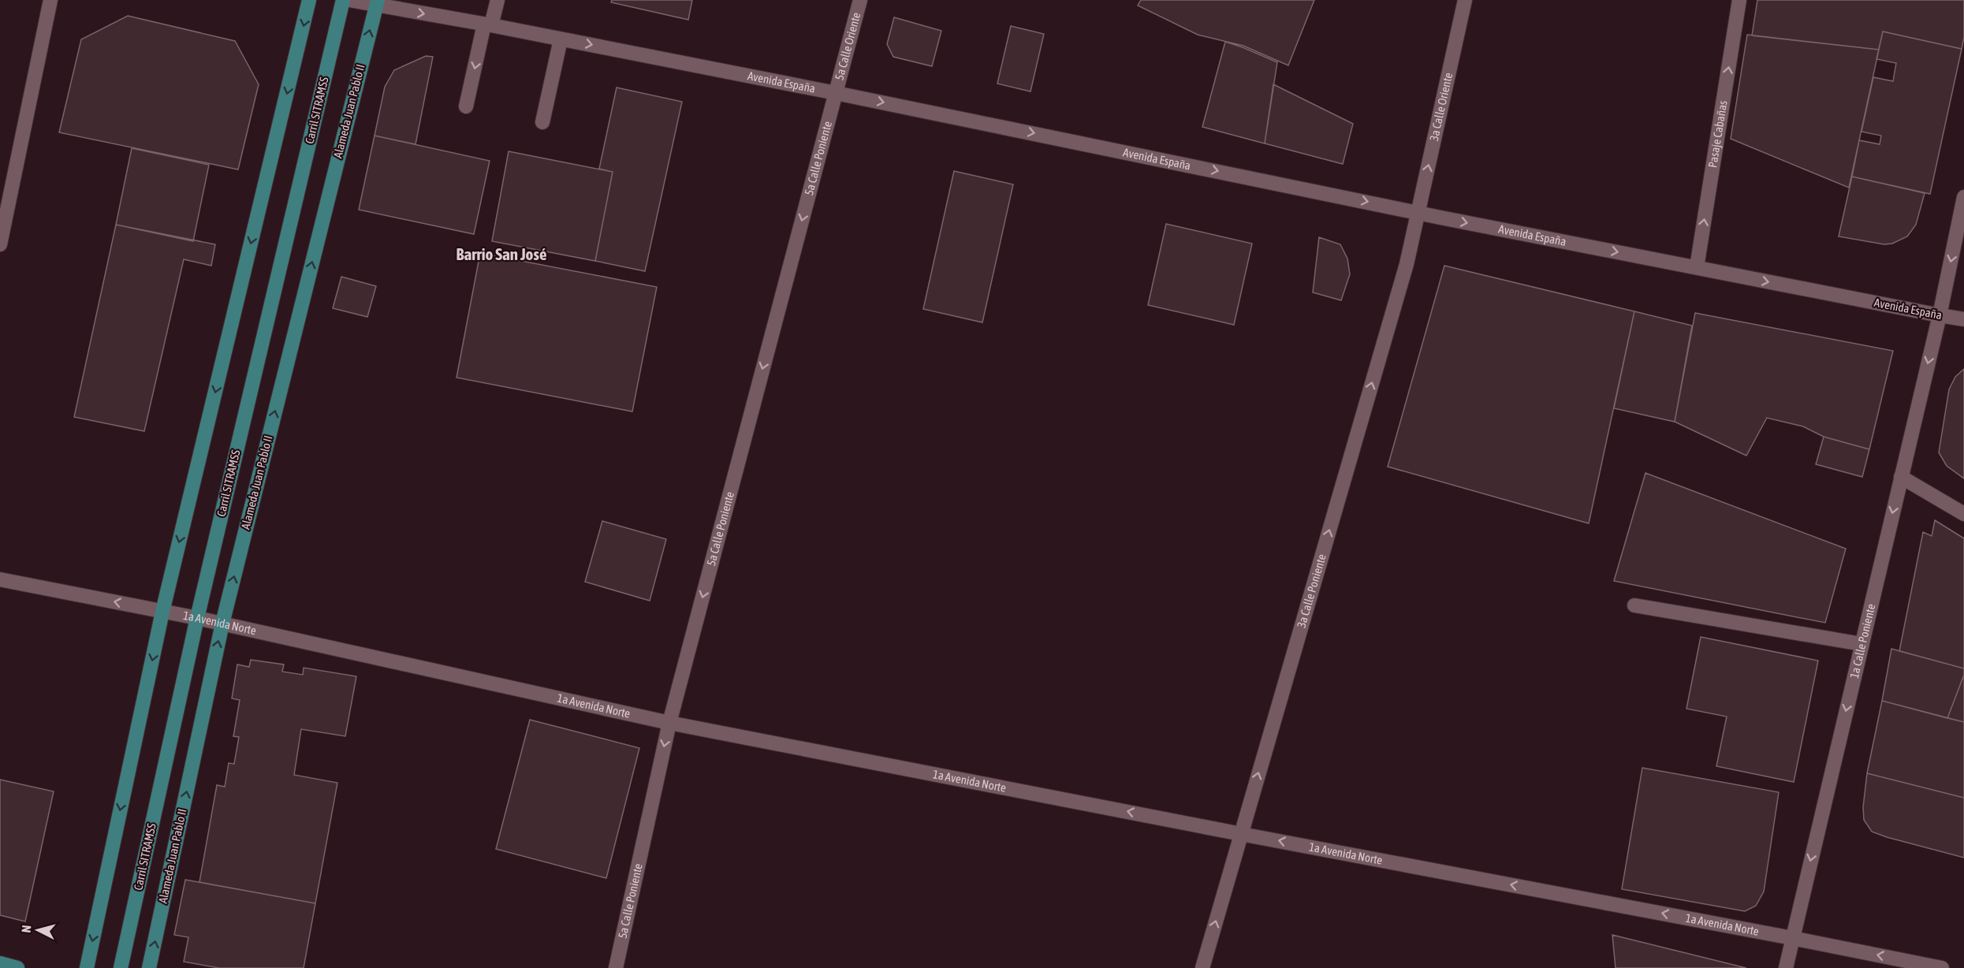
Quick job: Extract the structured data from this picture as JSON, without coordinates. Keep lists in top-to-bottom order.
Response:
{
  "streets": {
    "main road": ["Carril SITRAMSS", "Alameda Juan Pablo II"],
    "street": [
      "5a Calle Oriente",
      "Avenida España",
      "3a Calle Oriente",
      "Pasaje Cabañas",
      "5a Calle Poniente",
      "3a Calle Poniente",
      "1a Avenida Norte",
      "1a Calle Poniente"
    ]
  },
  "crossings": [
    ["5a Calle Oriente", "Avenida España"],
    ["5a Calle Oriente", "5a Calle Poniente"],
    ["Avenida España", "3a Calle Oriente"],
    ["Avenida España", "Alameda Juan Pablo II"],
    ["Avenida España", "Pasaje Cabañas"],
    ["Avenida España", "5a Calle Poniente"],
    ["Avenida España", "3a Calle Poniente"],
    ["Avenida España", "1a Calle Poniente"],
    ["3a Calle Oriente", "3a Calle Poniente"],
    ["Carril SITRAMSS", "1a Avenida Norte"],
    ["Alameda Juan Pablo II", "1a Avenida Norte"],
    ["5a Calle Poniente", "1a Avenida Norte"],
    ["3a Calle Poniente", "1a Avenida Norte"],
    ["1a Avenida Norte", "1a Calle Poniente"]
  ],
  "one_way": [
    "Avenida España",
    "3a Calle Oriente",
    "Pasaje Cabañas",
    "5a Calle Poniente",
    "3a Calle Poniente",
    "1a Avenida Norte",
    "1a Calle Poniente"
  ],
  "districts": ["Barrio San José"],
  "north": "left"
}
